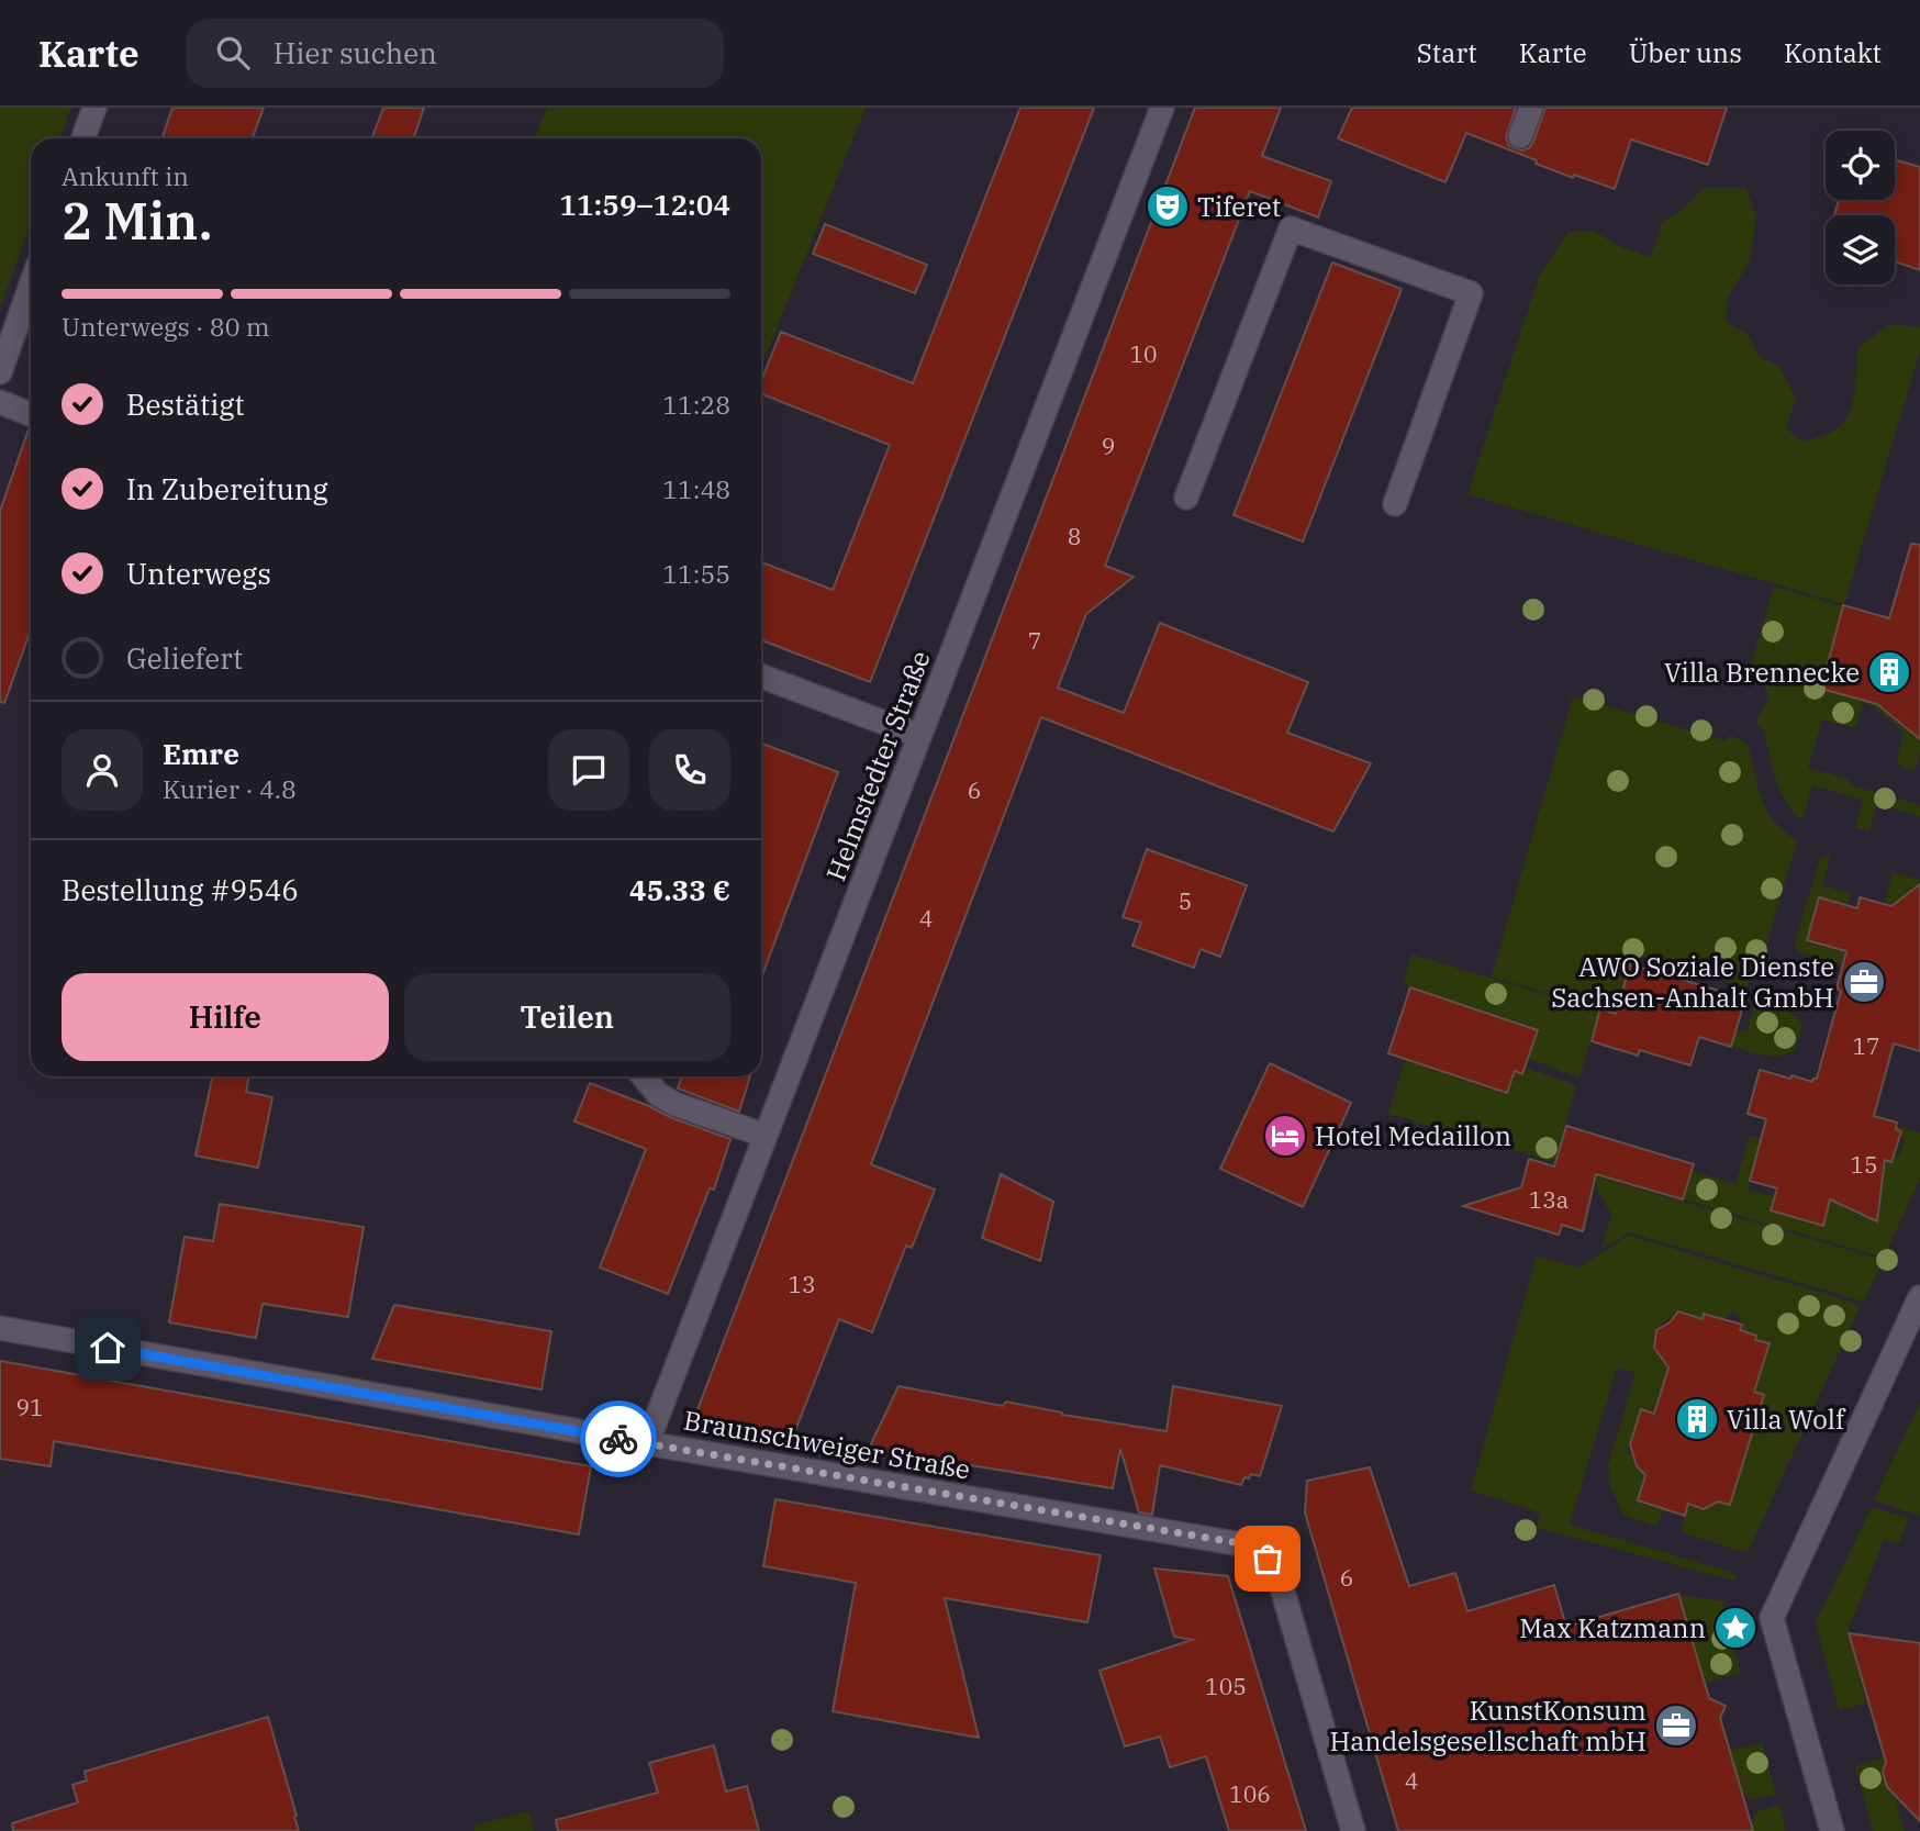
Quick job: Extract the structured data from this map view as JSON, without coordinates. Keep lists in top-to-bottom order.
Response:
{
  "streets": {
    "street": ["Helmstedter Straße", "Braunschweiger Straße"]
  },
  "crossings": [
    ["Helmstedter Straße", "Braunschweiger Straße"]
  ],
  "places": {
    "theatre": ["Tiferet"],
    "building": ["Villa Brennecke", "Villa Wolf"],
    "office": ["AWO Soziale Dienste Sachsen-Anhalt GmbH", "KunstKonsum Handelsgesellschaft mbH"],
    "hotel": ["Hotel Medaillon"],
    "place": ["Max Katzmann"]
  },
  "house_numbers": [
    "10",
    "9",
    "8",
    "7",
    "6",
    "5",
    "4",
    "17",
    "15",
    "13a",
    "13",
    "91",
    "6",
    "105",
    "4",
    "106"
  ],
  "page": {
    "header": "Karte",
    "search": "Hier suchen",
    "nav": [
      "Start",
      "Karte",
      "Über uns",
      "Kontakt"
    ],
    "heading": ["2 Min.", "Ankunft in", "11:59–12:04"],
    "panel": [
      "Emre",
      "Kurier · 4.8",
      "Bestellung #9546",
      "45.33 €"
    ],
    "bar": "Unterwegs · 80 m",
    "list": [
      ["Bestätigt", "11:28"],
      ["In Zubereitung", "11:48"],
      ["Unterwegs", "11:55"],
      "Geliefert"
    ],
    "buttons": ["Hilfe", "Teilen"]
  }
}
